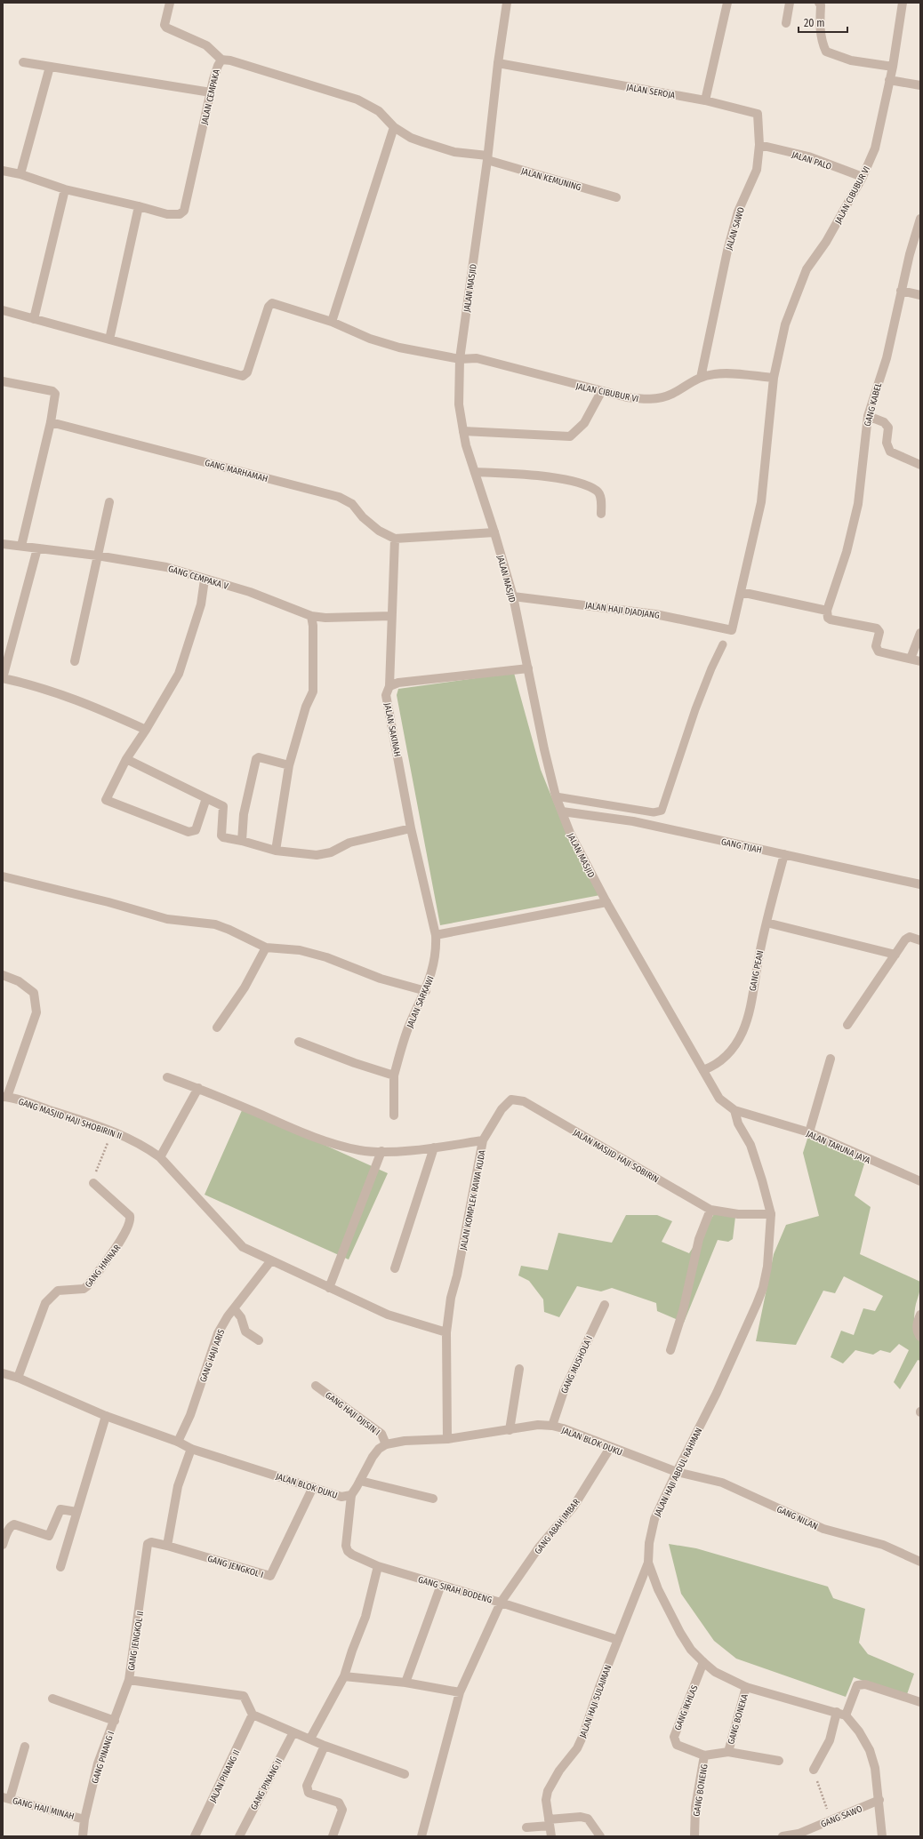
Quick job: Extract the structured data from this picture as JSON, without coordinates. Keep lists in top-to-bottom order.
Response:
{
  "streets": {
    "street": [
      "JALAN SEROJA",
      "JALAN CEMPAKA",
      "JALAN PALO",
      "JALAN KEMUNING",
      "JALAN CIBUBUR VI",
      "JALAN SAWO",
      "JALAN MASJID",
      "GANG KABEL",
      "GANG MARHAMAH",
      "GANG CEMPAKA V",
      "JALAN HAJI DJADJANG",
      "JALAN SAKINAH",
      "GANG TIJAH",
      "GANG PEAN",
      "JALAN SARKAWI",
      "GANG MASJID HAJI SHOBIRIN II",
      "JALAN TARUNA JAYA",
      "JALAN MASJID HAJI SOBIRIN",
      "JALAN KOMPLEK RAWA KUDA",
      "GANG HMINAR",
      "GANG HAJI ARIS",
      "GANG MUSHOLA I",
      "GANG HAJI DJISIN I",
      "JALAN BLOK DUKU",
      "JALAN HAJI ABDUL RAHMAN",
      "GANG NILAN",
      "GANG ABAH IMBAR",
      "GANG JENGKOL I",
      "GANG SIRAH BODENG",
      "GANG JENGKOL II",
      "JALAN HAJI SULAIMAN",
      "GANG IKHLAS",
      "GANG BONEKA",
      "GANG PINANG I",
      "JALAN PINANG II",
      "GANG PINANG II",
      "GANG BONENG",
      "GANG HAJI MINAH",
      "GANG SAWO"
    ]
  },
  "crossings": [
    ["JALAN SEROJA", "JALAN SAWO"],
    ["JALAN SEROJA", "JALAN MASJID"],
    ["JALAN CEMPAKA", "JALAN KEMUNING"],
    ["JALAN CEMPAKA", "JALAN MASJID"],
    ["JALAN PALO", "JALAN CIBUBUR VI"],
    ["JALAN PALO", "JALAN SAWO"],
    ["JALAN KEMUNING", "JALAN MASJID"],
    ["JALAN CIBUBUR VI", "JALAN SAWO"],
    ["JALAN CIBUBUR VI", "JALAN MASJID"],
    ["JALAN CIBUBUR VI", "JALAN HAJI DJADJANG"],
    ["JALAN MASJID", "JALAN HAJI DJADJANG"],
    ["JALAN MASJID", "GANG TIJAH"],
    ["JALAN MASJID", "GANG PEAN"],
    ["JALAN MASJID", "JALAN TARUNA JAYA"],
    ["JALAN MASJID", "JALAN HAJI ABDUL RAHMAN"],
    ["GANG MARHAMAH", "JALAN SAKINAH"],
    ["GANG CEMPAKA V", "JALAN SAKINAH"],
    ["JALAN SAKINAH", "JALAN SARKAWI"],
    ["GANG TIJAH", "GANG PEAN"],
    ["GANG MASJID HAJI SHOBIRIN II", "JALAN KOMPLEK RAWA KUDA"],
    ["GANG MASJID HAJI SHOBIRIN II", "GANG HAJI ARIS"],
    ["JALAN TARUNA JAYA", "JALAN HAJI ABDUL RAHMAN"],
    ["JALAN MASJID HAJI SOBIRIN", "JALAN KOMPLEK RAWA KUDA"],
    ["JALAN MASJID HAJI SOBIRIN", "JALAN HAJI ABDUL RAHMAN"],
    ["JALAN KOMPLEK RAWA KUDA", "JALAN BLOK DUKU"],
    ["GANG HMINAR", "JALAN BLOK DUKU"],
    ["GANG HAJI ARIS", "JALAN BLOK DUKU"],
    ["GANG MUSHOLA I", "JALAN BLOK DUKU"],
    ["GANG HAJI DJISIN I", "JALAN BLOK DUKU"],
    ["JALAN BLOK DUKU", "JALAN HAJI ABDUL RAHMAN"],
    ["JALAN BLOK DUKU", "GANG NILAN"],
    ["JALAN BLOK DUKU", "GANG ABAH IMBAR"],
    ["JALAN BLOK DUKU", "GANG JENGKOL I"],
    ["JALAN BLOK DUKU", "GANG SIRAH BODENG"],
    ["JALAN HAJI ABDUL RAHMAN", "GANG NILAN"],
    ["JALAN HAJI ABDUL RAHMAN", "JALAN HAJI SULAIMAN"],
    ["JALAN HAJI ABDUL RAHMAN", "GANG IKHLAS"],
    ["JALAN HAJI ABDUL RAHMAN", "GANG BONEKA"],
    ["JALAN HAJI ABDUL RAHMAN", "GANG SAWO"],
    ["GANG ABAH IMBAR", "GANG SIRAH BODENG"],
    ["GANG JENGKOL I", "GANG JENGKOL II"],
    ["GANG SIRAH BODENG", "JALAN HAJI SULAIMAN"],
    ["GANG JENGKOL II", "GANG PINANG I"],
    ["GANG JENGKOL II", "JALAN PINANG II"],
    ["GANG IKHLAS", "GANG BONENG"],
    ["GANG BONEKA", "GANG BONENG"],
    ["GANG PINANG I", "GANG HAJI MINAH"]
  ],
  "scale_bar": "20 m"
}
